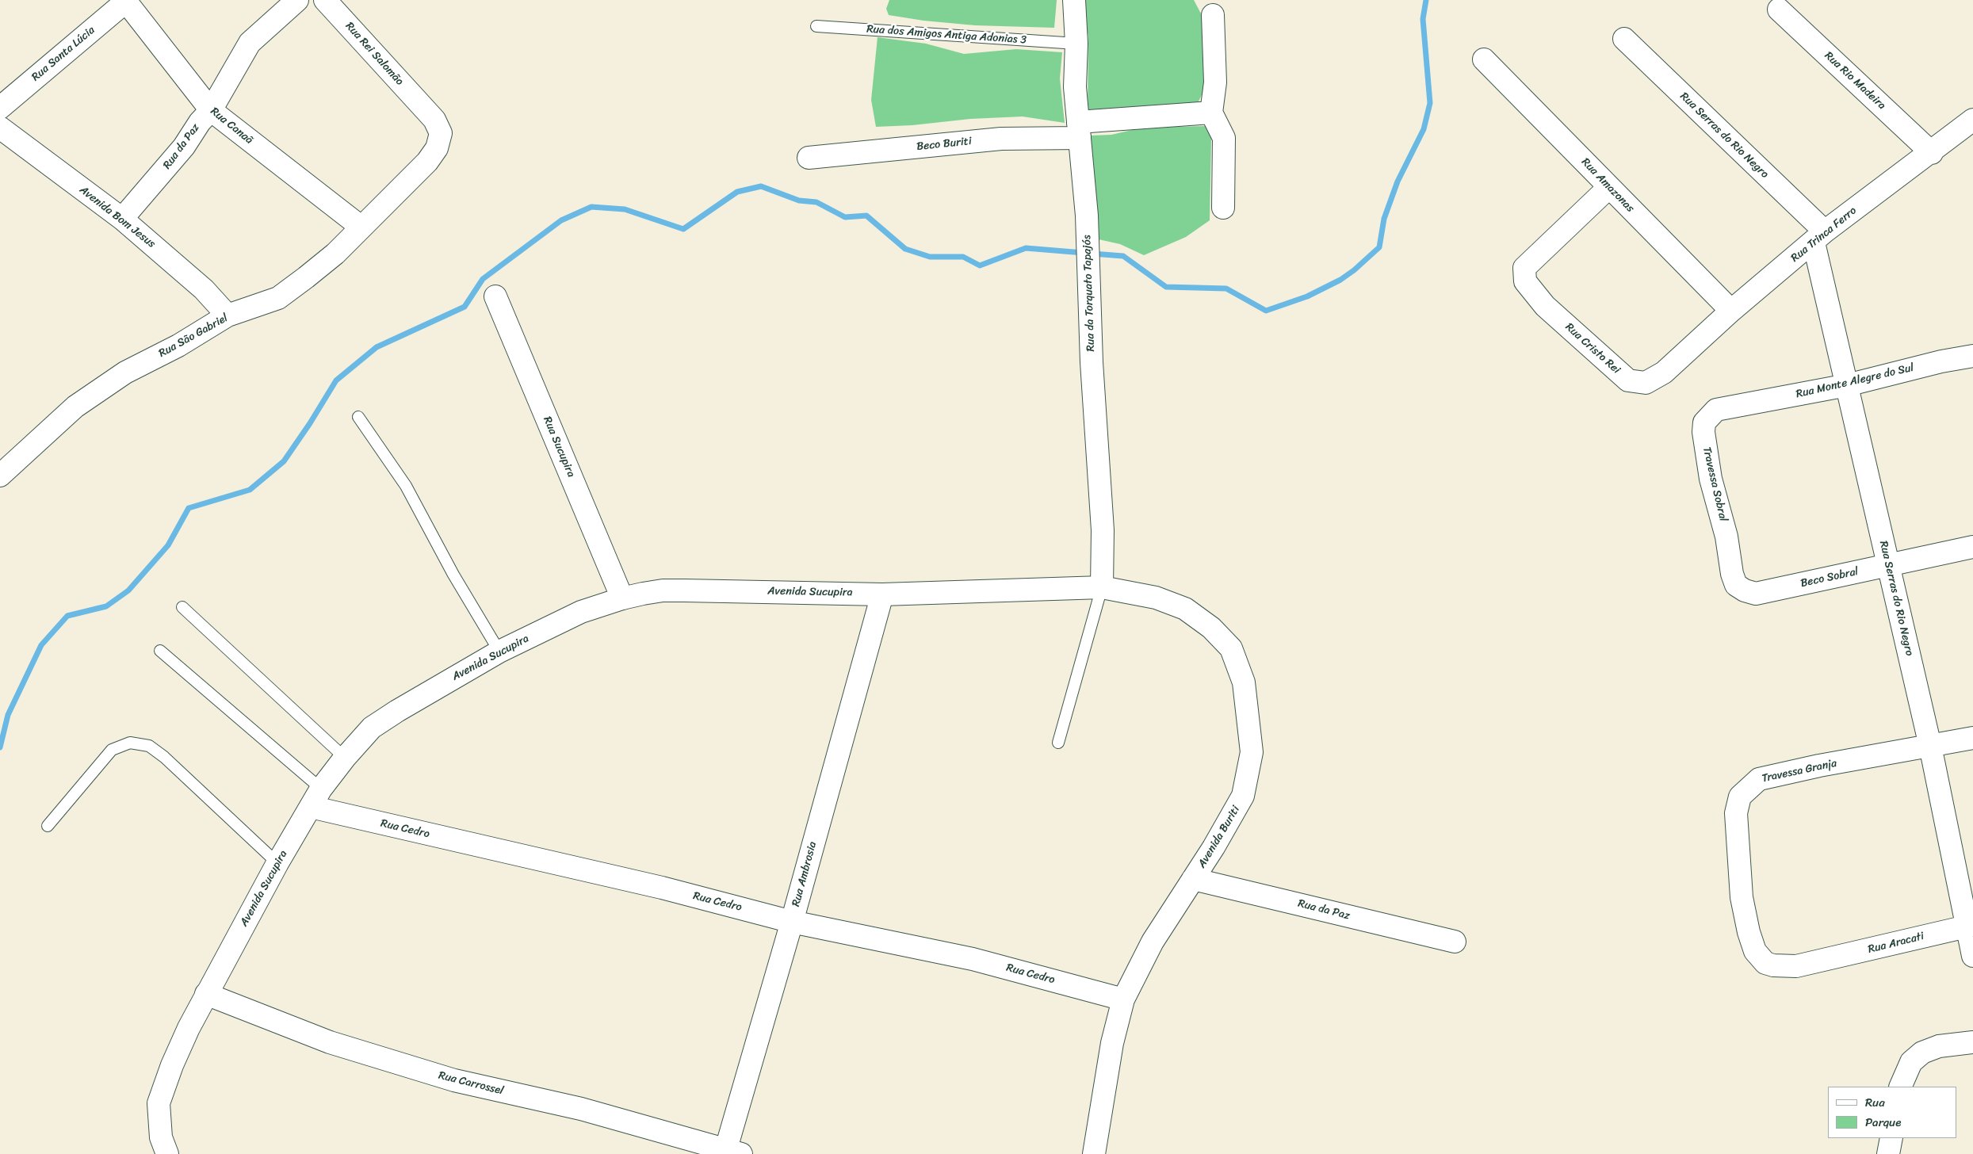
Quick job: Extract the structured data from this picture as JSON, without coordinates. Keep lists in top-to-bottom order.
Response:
{
  "streets": {
    "street": [
      "Rua Santa Lúcia",
      "Rua Rei Salomão",
      "Rua Rio Madeira",
      "Rua Canaã",
      "Rua Serras do Rio Negro",
      "Beco Buriti",
      "Rua da Paz",
      "Rua Amazonas",
      "Avenida Bom Jesus",
      "Rua Trinca Ferro",
      "Rua da Torquato Tapajós",
      "Rua São Gabriel",
      "Rua Cristo Rei",
      "Rua Monte Alegre do Sul",
      "Rua Sucupira",
      "Travessa Sobral",
      "Beco Sobral",
      "Avenida Sucupira",
      "Travessa Granja",
      "Rua Cedro",
      "Avenida Buriti",
      "Rua Ambrosia",
      "Rua Aracati",
      "Rua Carrossel"
    ],
    "lane": ["Rua dos Amigos Antiga Adonias 3"]
  },
  "crossings": [
    ["Rua dos Amigos Antiga Adonias 3", "Rua da Torquato Tapajós"],
    ["Rua Santa Lúcia", "Rua Canaã"],
    ["Rua Rei Salomão", "Rua São Gabriel"],
    ["Rua Rio Madeira", "Rua Trinca Ferro"],
    ["Rua Canaã", "Rua da Paz"],
    ["Rua Canaã", "Rua São Gabriel"],
    ["Rua Serras do Rio Negro", "Rua Trinca Ferro"],
    ["Rua Serras do Rio Negro", "Rua Monte Alegre do Sul"],
    ["Rua Serras do Rio Negro", "Beco Sobral"],
    ["Rua Serras do Rio Negro", "Travessa Granja"],
    ["Rua Serras do Rio Negro", "Rua Aracati"],
    ["Beco Buriti", "Rua da Torquato Tapajós"],
    ["Rua da Paz", "Avenida Bom Jesus"],
    ["Rua da Paz", "Avenida Buriti"],
    ["Rua Amazonas", "Rua Trinca Ferro"],
    ["Rua Amazonas", "Rua Cristo Rei"],
    ["Avenida Bom Jesus", "Rua São Gabriel"],
    ["Rua Trinca Ferro", "Rua Cristo Rei"],
    ["Rua da Torquato Tapajós", "Avenida Sucupira"],
    ["Rua da Torquato Tapajós", "Avenida Buriti"],
    ["Rua Monte Alegre do Sul", "Travessa Sobral"],
    ["Rua Sucupira", "Avenida Sucupira"],
    ["Travessa Sobral", "Beco Sobral"],
    ["Avenida Sucupira", "Rua Cedro"],
    ["Avenida Sucupira", "Avenida Buriti"],
    ["Avenida Sucupira", "Rua Ambrosia"],
    ["Avenida Sucupira", "Rua Carrossel"],
    ["Travessa Granja", "Rua Aracati"],
    ["Rua Cedro", "Avenida Buriti"],
    ["Rua Cedro", "Rua Ambrosia"],
    ["Rua Ambrosia", "Rua Carrossel"]
  ],
  "legend": ["Rua", "Parque"]
}
